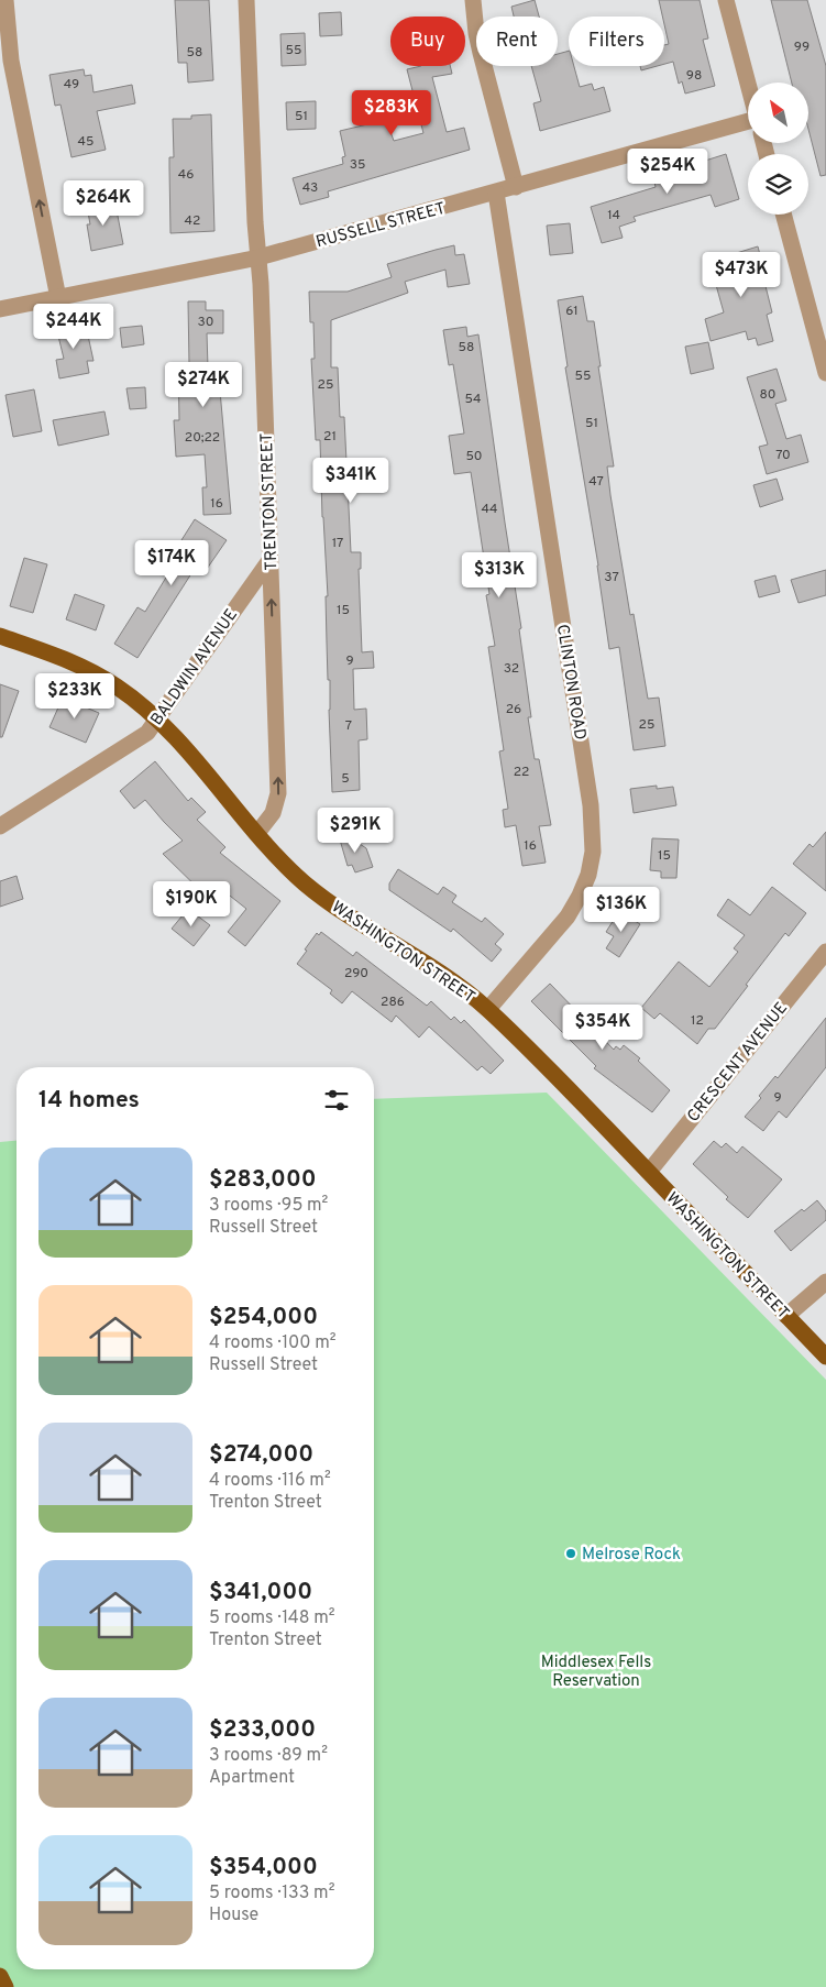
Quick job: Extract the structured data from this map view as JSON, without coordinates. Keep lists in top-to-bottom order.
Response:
{
  "streets": {
    "main road": ["WASHINGTON STREET"],
    "street": [
      "RUSSELL STREET",
      "TRENTON STREET",
      "BALDWIN AVENUE",
      "CLINTON ROAD",
      "CRESCENT AVENUE"
    ]
  },
  "crossings": [
    ["RUSSELL STREET", "TRENTON STREET"],
    ["RUSSELL STREET", "CLINTON ROAD"],
    ["TRENTON STREET", "BALDWIN AVENUE"],
    ["TRENTON STREET", "WASHINGTON STREET"],
    ["BALDWIN AVENUE", "WASHINGTON STREET"],
    ["CLINTON ROAD", "WASHINGTON STREET"],
    ["WASHINGTON STREET", "CRESCENT AVENUE"]
  ],
  "parks": ["Middlesex Fells Reservation"],
  "places": ["Melrose Rock"],
  "house_numbers": [
    "99",
    "55",
    "58",
    "98",
    "49",
    "51",
    "45",
    "35",
    "46",
    "43",
    "14",
    "42",
    "61",
    "30",
    "58",
    "55",
    "25",
    "80",
    "54",
    "51",
    "21",
    "20;22",
    "70",
    "50",
    "47",
    "16",
    "44",
    "17",
    "37",
    "15",
    "9",
    "32",
    "26",
    "25",
    "7",
    "22",
    "5",
    "16",
    "15",
    "290",
    "286",
    "12",
    "9"
  ],
  "north": "top left",
  "page": {
    "chip": ["Buy", "Rent", "Filters"],
    "price": [
      "$283K",
      "$254K",
      "$264K",
      "$473K",
      "$244K",
      "$274K",
      "$341K",
      "$174K",
      "$313K",
      "$233K",
      "$291K",
      "$190K",
      "$136K",
      "$354K"
    ],
    "heading": "14 homes",
    "list": [
      {
        "name": "$283,000",
        "note": "3 rooms · 95 m² · Russell Street"
      },
      {
        "name": "$254,000",
        "note": "4 rooms · 100 m² · Russell Street"
      },
      {
        "name": "$274,000",
        "note": "4 rooms · 116 m² · Trenton Street"
      },
      {
        "name": "$341,000",
        "note": "5 rooms · 148 m² · Trenton Street"
      },
      {
        "name": "$233,000",
        "note": "3 rooms · 89 m² · Apartment"
      },
      {
        "name": "$354,000",
        "note": "5 rooms · 133 m² · House"
      }
    ]
  }
}
